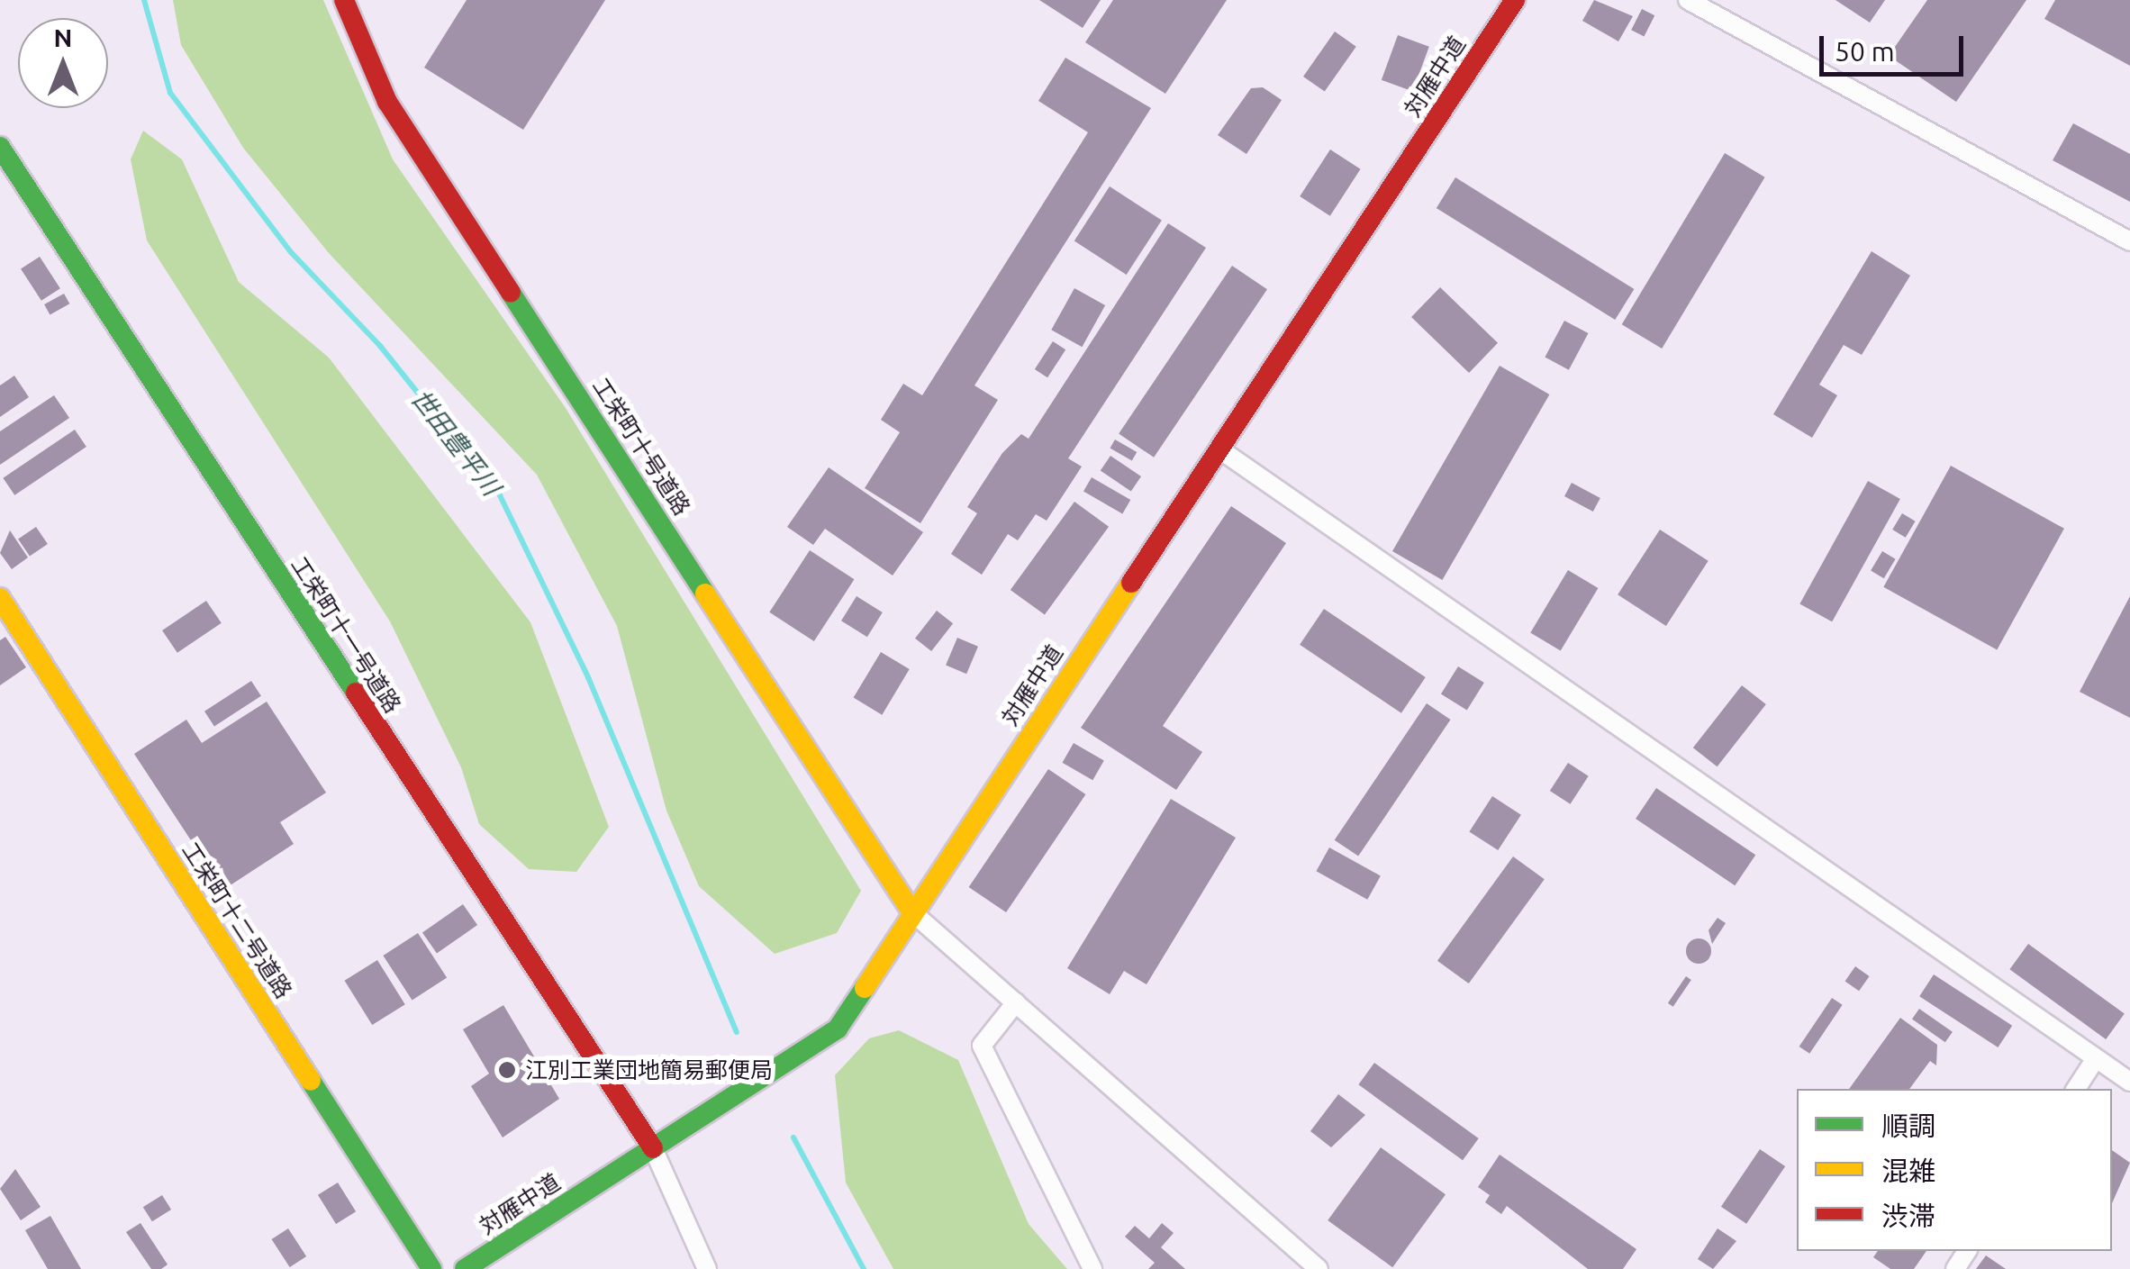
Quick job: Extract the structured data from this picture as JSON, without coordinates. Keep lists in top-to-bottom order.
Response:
{
  "streets": {
    "street": [
      "対雁中道",
      "工栄町十号道路",
      "工栄町十一号道路",
      "工栄町十二号道路"
    ]
  },
  "crossings": [
    ["対雁中道", "工栄町十号道路"],
    ["対雁中道", "工栄町十一号道路"]
  ],
  "water": ["世田豊平川"],
  "places": ["江別工業団地簡易郵便局"],
  "legend": ["順調", "混雑", "渋滞"],
  "scale_bar": "50 m",
  "north": "top"
}
